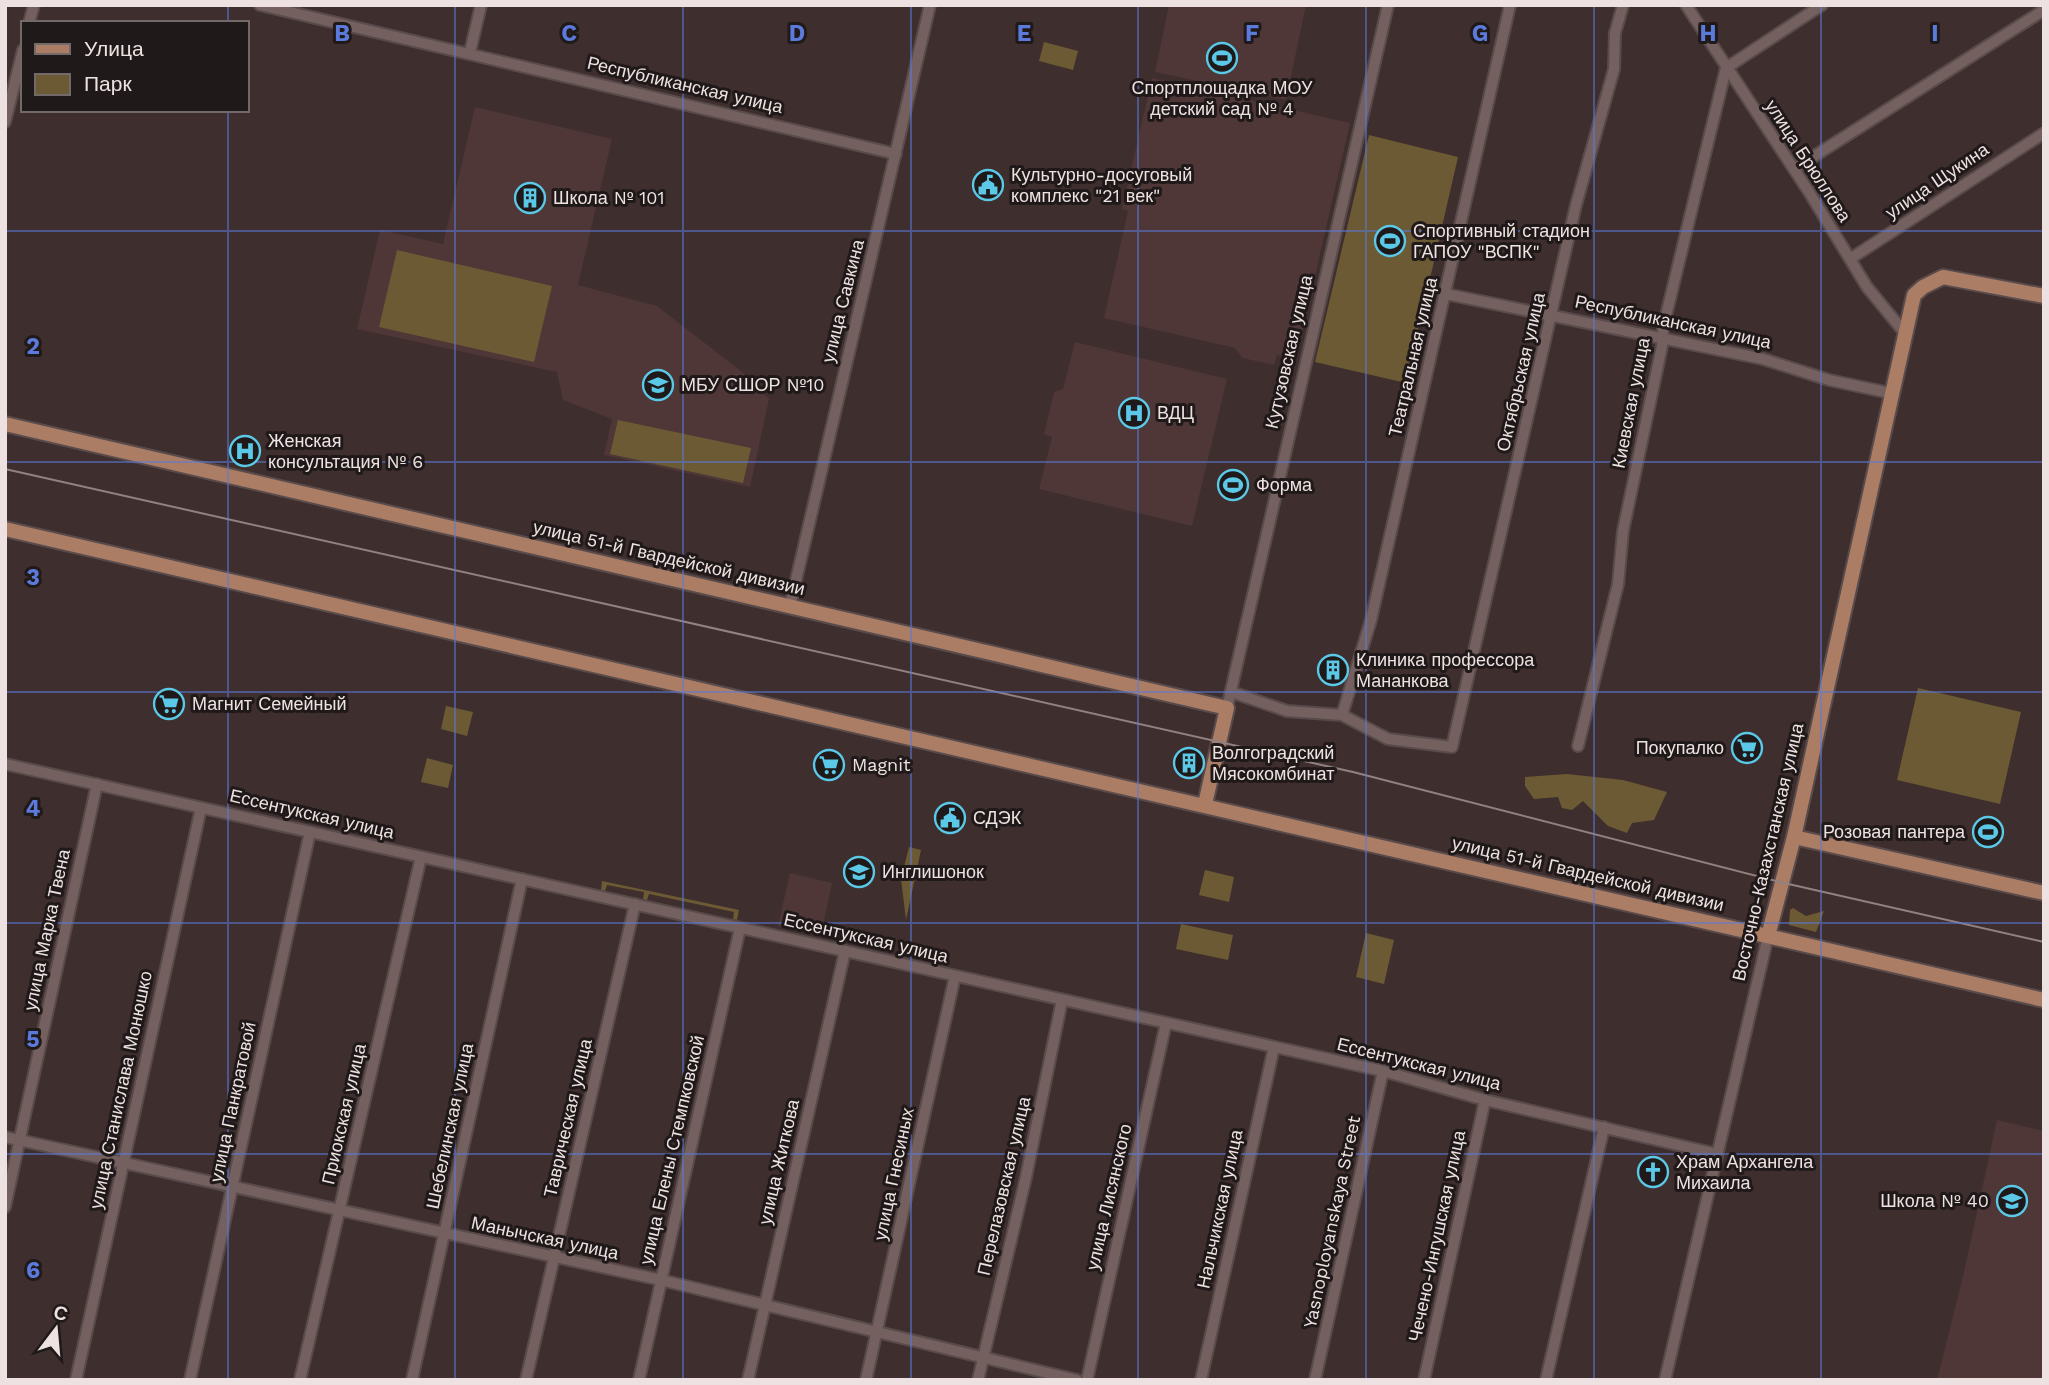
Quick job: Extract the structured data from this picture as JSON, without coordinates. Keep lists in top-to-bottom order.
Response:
{
  "streets": {
    "main road": ["улица 51-й Гвардейской дивизии", "Восточно-Казахстанская улица"],
    "street": [
      "Республиканская улица",
      "улица Брюллова",
      "улица Щукина",
      "улица Савкина",
      "Кутузовская улица",
      "Театральная улица",
      "Октябрьская улица",
      "Киевская улица",
      "Ессентукская улица",
      "улица Марка Твена",
      "улица Станислава Монюшко",
      "улица Панкратовой",
      "Приокская улица",
      "Таврическая улица",
      "Шебелинская улица",
      "улица Елены Стемпковской",
      "улица Житкова",
      "улица Гнесиных",
      "Перелазовская улица",
      "улица Лисянского",
      "Нальчикская улица",
      "Yasnoployanskaya Street",
      "Чечено-Ингушская улица",
      "Манычская улица"
    ]
  },
  "crossings": [
    ["Республиканская улица", "улица Савкина"],
    ["Республиканская улица", "Театральная улица"],
    ["Республиканская улица", "Октябрьская улица"],
    ["Республиканская улица", "Киевская улица"],
    ["Республиканская улица", "Восточно-Казахстанская улица"],
    ["улица Брюллова", "улица Щукина"],
    ["улица Брюллова", "Киевская улица"],
    ["улица Брюллова", "Восточно-Казахстанская улица"],
    ["улица Савкина", "улица 51-й Гвардейской дивизии"],
    ["Кутузовская улица", "улица 51-й Гвардейской дивизии"],
    ["Театральная улица", "Октябрьская улица"],
    ["улица 51-й Гвардейской дивизии", "Восточно-Казахстанская улица"],
    ["Ессентукская улица", "Восточно-Казахстанская улица"],
    ["Ессентукская улица", "улица Марка Твена"],
    ["Ессентукская улица", "улица Станислава Монюшко"],
    ["Ессентукская улица", "улица Панкратовой"],
    ["Ессентукская улица", "Приокская улица"],
    ["Ессентукская улица", "Таврическая улица"],
    ["Ессентукская улица", "Шебелинская улица"],
    ["Ессентукская улица", "улица Елены Стемпковской"],
    ["Ессентукская улица", "улица Житкова"],
    ["Ессентукская улица", "улица Гнесиных"],
    ["Ессентукская улица", "Перелазовская улица"],
    ["Ессентукская улица", "улица Лисянского"],
    ["Ессентукская улица", "Нальчикская улица"],
    ["Ессентукская улица", "Yasnoployanskaya Street"],
    ["Ессентукская улица", "Чечено-Ингушская улица"],
    ["улица Марка Твена", "Манычская улица"],
    ["улица Станислава Монюшко", "Манычская улица"],
    ["улица Панкратовой", "Манычская улица"],
    ["Приокская улица", "Манычская улица"],
    ["Таврическая улица", "Манычская улица"],
    ["Шебелинская улица", "Манычская улица"],
    ["улица Елены Стемпковской", "Манычская улица"],
    ["улица Житкова", "Манычская улица"],
    ["улица Гнесиных", "Манычская улица"],
    ["Перелазовская улица", "Манычская улица"]
  ],
  "places": {
    "sports": [
      "Спортплощадка МОУ детский сад № 4",
      "Спортивный стадион ГАПОУ \"ВСПК\"",
      "Форма",
      "Розовая пантера"
    ],
    "public building": ["Культурно-досуговый комплекс \"21 век\"", "СДЭК"],
    "building": ["Школа № 101", "Клиника профессора Мананкова", "Волгоградский Мясокомбинат"],
    "school or university": ["МБУ СШОР №10", "Инглишонок", "Школа № 40"],
    "hospital": ["ВДЦ", "Женская консультация № 6"],
    "supermarket": ["Магнит Семейный", "Покупалко", "Magnit"],
    "church": ["Храм Архангела Михаила"]
  },
  "legend": ["Улица", "Парк"],
  "north": "top",
  "grid": {
    "columns": [
      "B",
      "C",
      "D",
      "E",
      "F",
      "G",
      "H",
      "I"
    ],
    "rows": [
      "2",
      "3",
      "4",
      "5",
      "6"
    ]
  }
}
